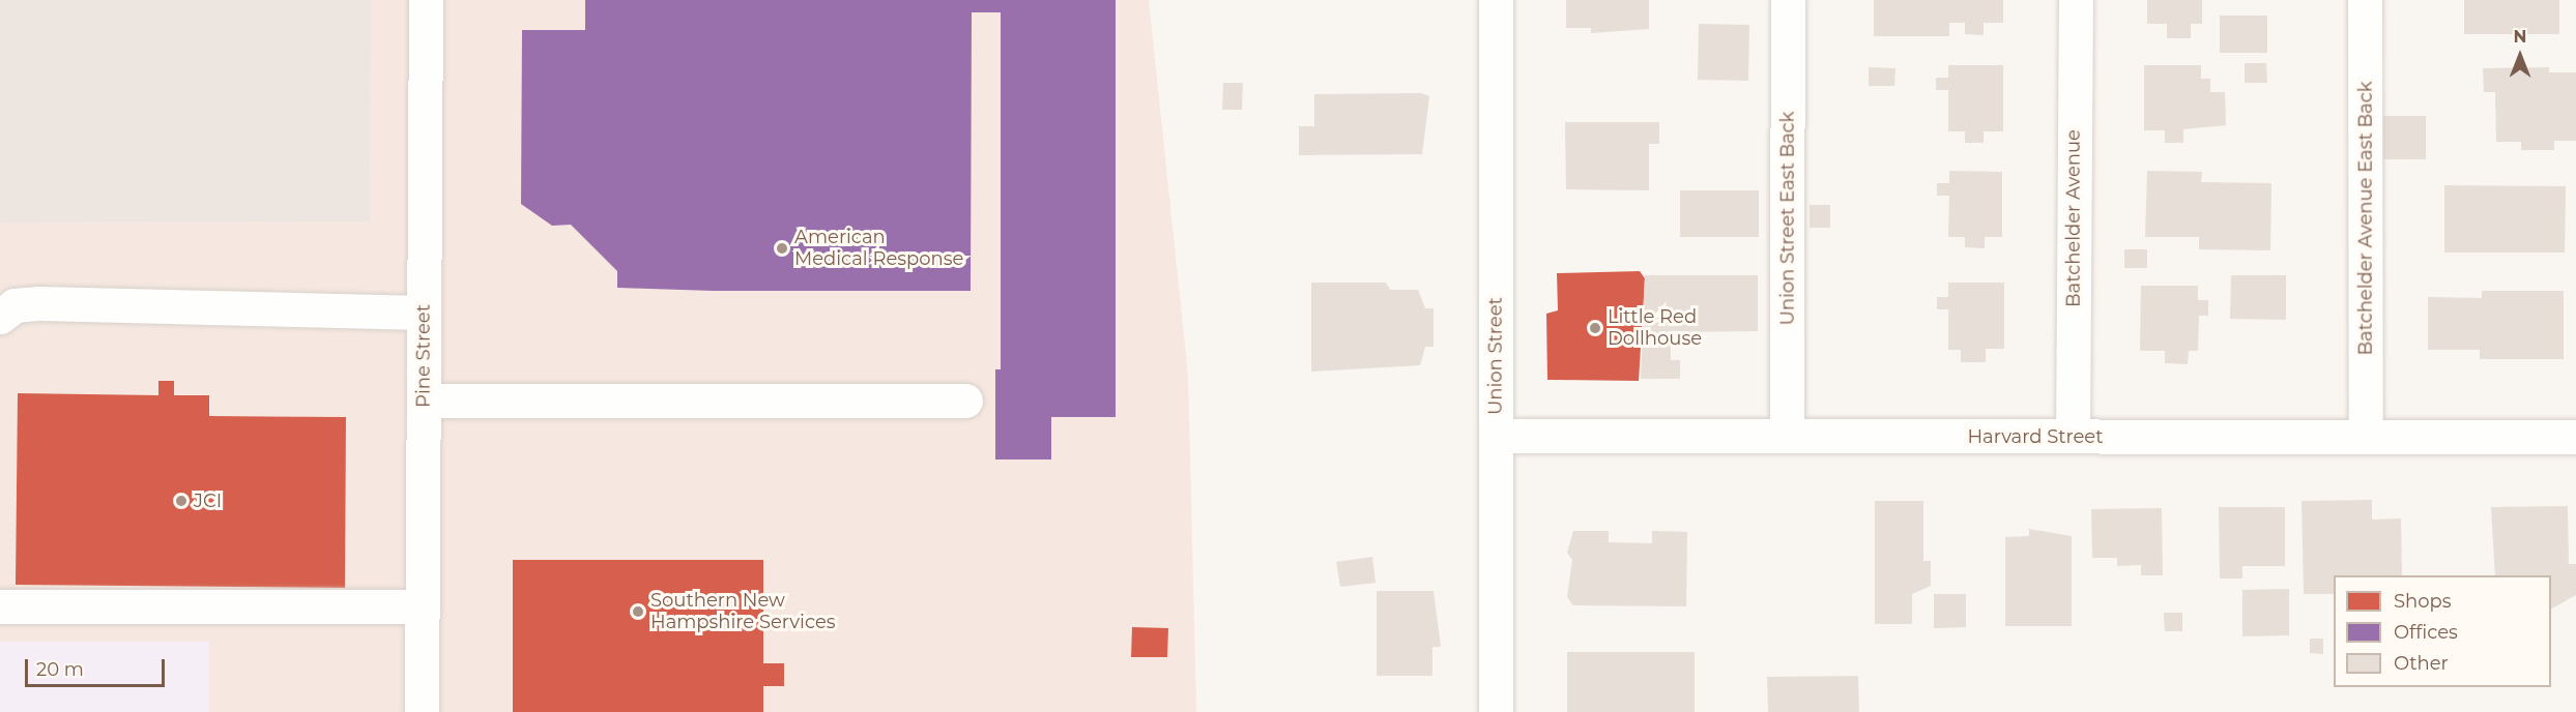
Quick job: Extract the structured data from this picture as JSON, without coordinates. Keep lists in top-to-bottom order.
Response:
{
  "streets": {
    "street": [
      "Union Street East Back",
      "Batchelder Avenue",
      "Batchelder Avenue East Back",
      "Pine Street",
      "Union Street",
      "Harvard Street"
    ]
  },
  "crossings": [
    ["Union Street East Back", "Harvard Street"],
    ["Batchelder Avenue", "Harvard Street"],
    ["Batchelder Avenue East Back", "Harvard Street"],
    ["Union Street", "Harvard Street"]
  ],
  "places": [
    "American Medical Response",
    "Little Red Dollhouse",
    "JCI",
    "Southern New Hampshire Services"
  ],
  "legend": ["Shops", "Offices", "Other"],
  "scale_bar": "20 m",
  "north": "top"
}
